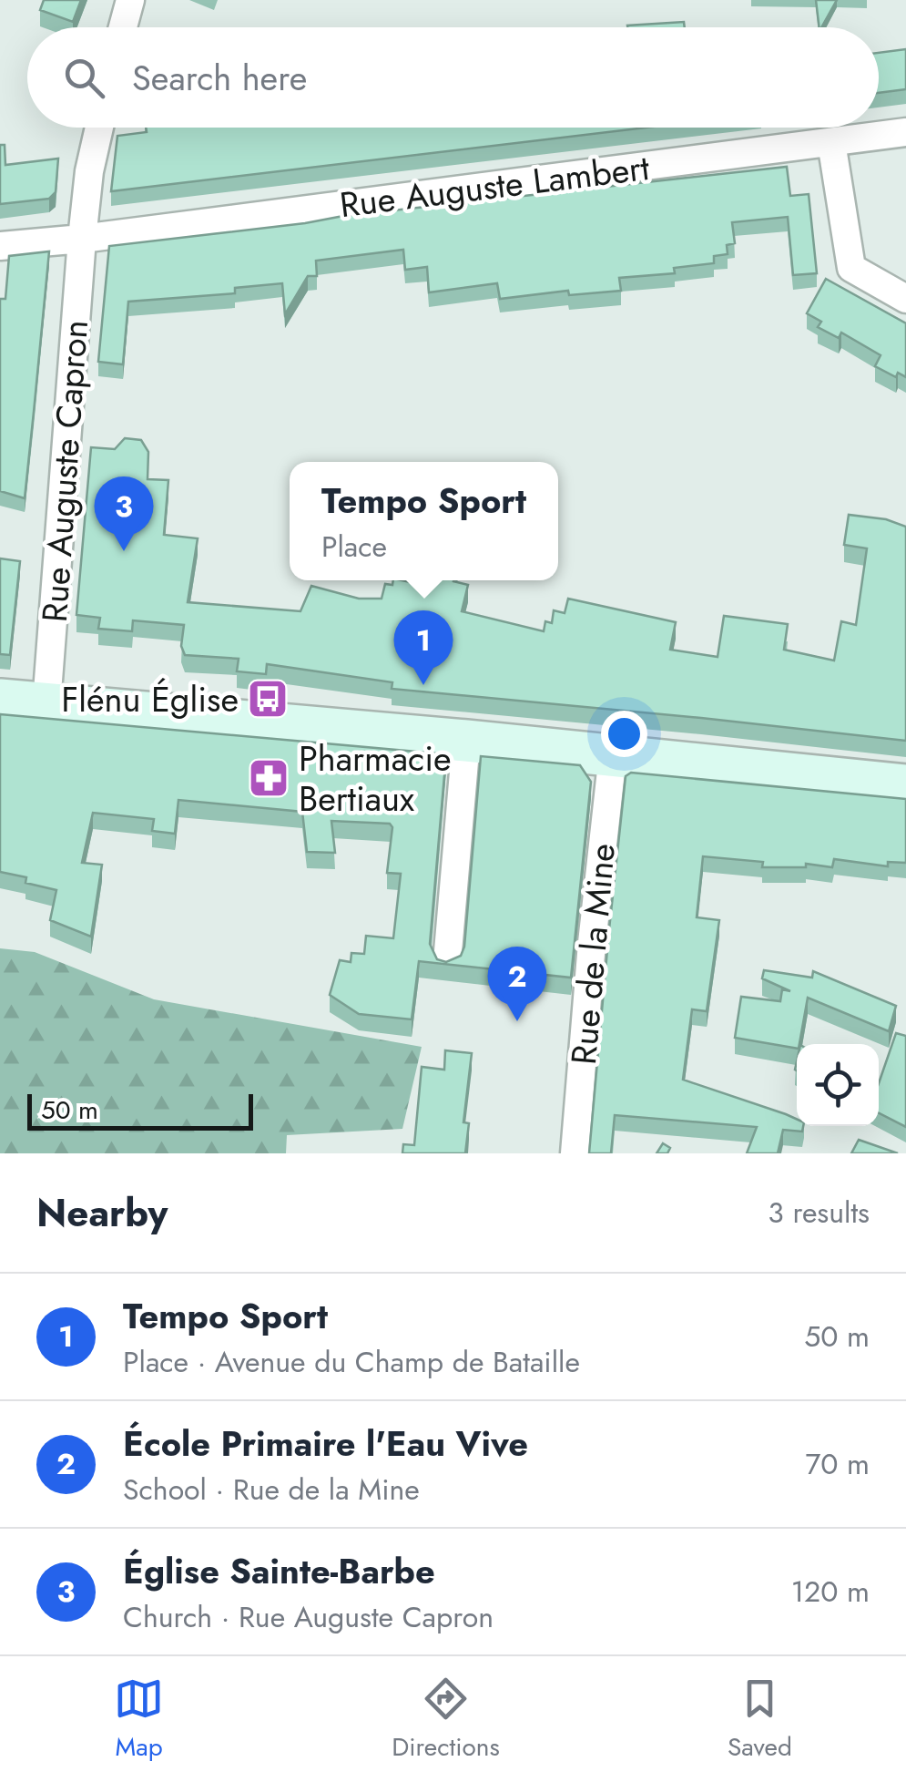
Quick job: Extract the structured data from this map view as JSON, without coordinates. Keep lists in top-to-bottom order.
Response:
{
  "streets": {
    "street": ["Rue Auguste Lambert", "Rue Auguste Capron", "Rue de la Mine"]
  },
  "crossings": [
    ["Rue Auguste Lambert", "Rue Auguste Capron"]
  ],
  "places": {
    "bus stop": ["Flénu Église"],
    "pharmacy": ["Pharmacie Bertiaux"]
  },
  "scale_bar": "50 m",
  "page": {
    "search": "Search here",
    "popup": ["Tempo Sport", "Place"],
    "pins": ["3", "1", "2"],
    "scale": "50 m",
    "heading": ["Nearby", "3 results"],
    "list": [
      {
        "mark": "1",
        "name": "Tempo Sport",
        "note": "Place · Avenue du Champ de Bataille",
        "value": "50 m"
      },
      {
        "mark": "2",
        "name": "École Primaire l'Eau Vive",
        "note": "School · Rue de la Mine",
        "value": "70 m"
      },
      {
        "mark": "3",
        "name": "Église Sainte-Barbe",
        "note": "Church · Rue Auguste Capron",
        "value": "120 m"
      }
    ],
    "nav": ["Map", "Directions", "Saved"]
  }
}
